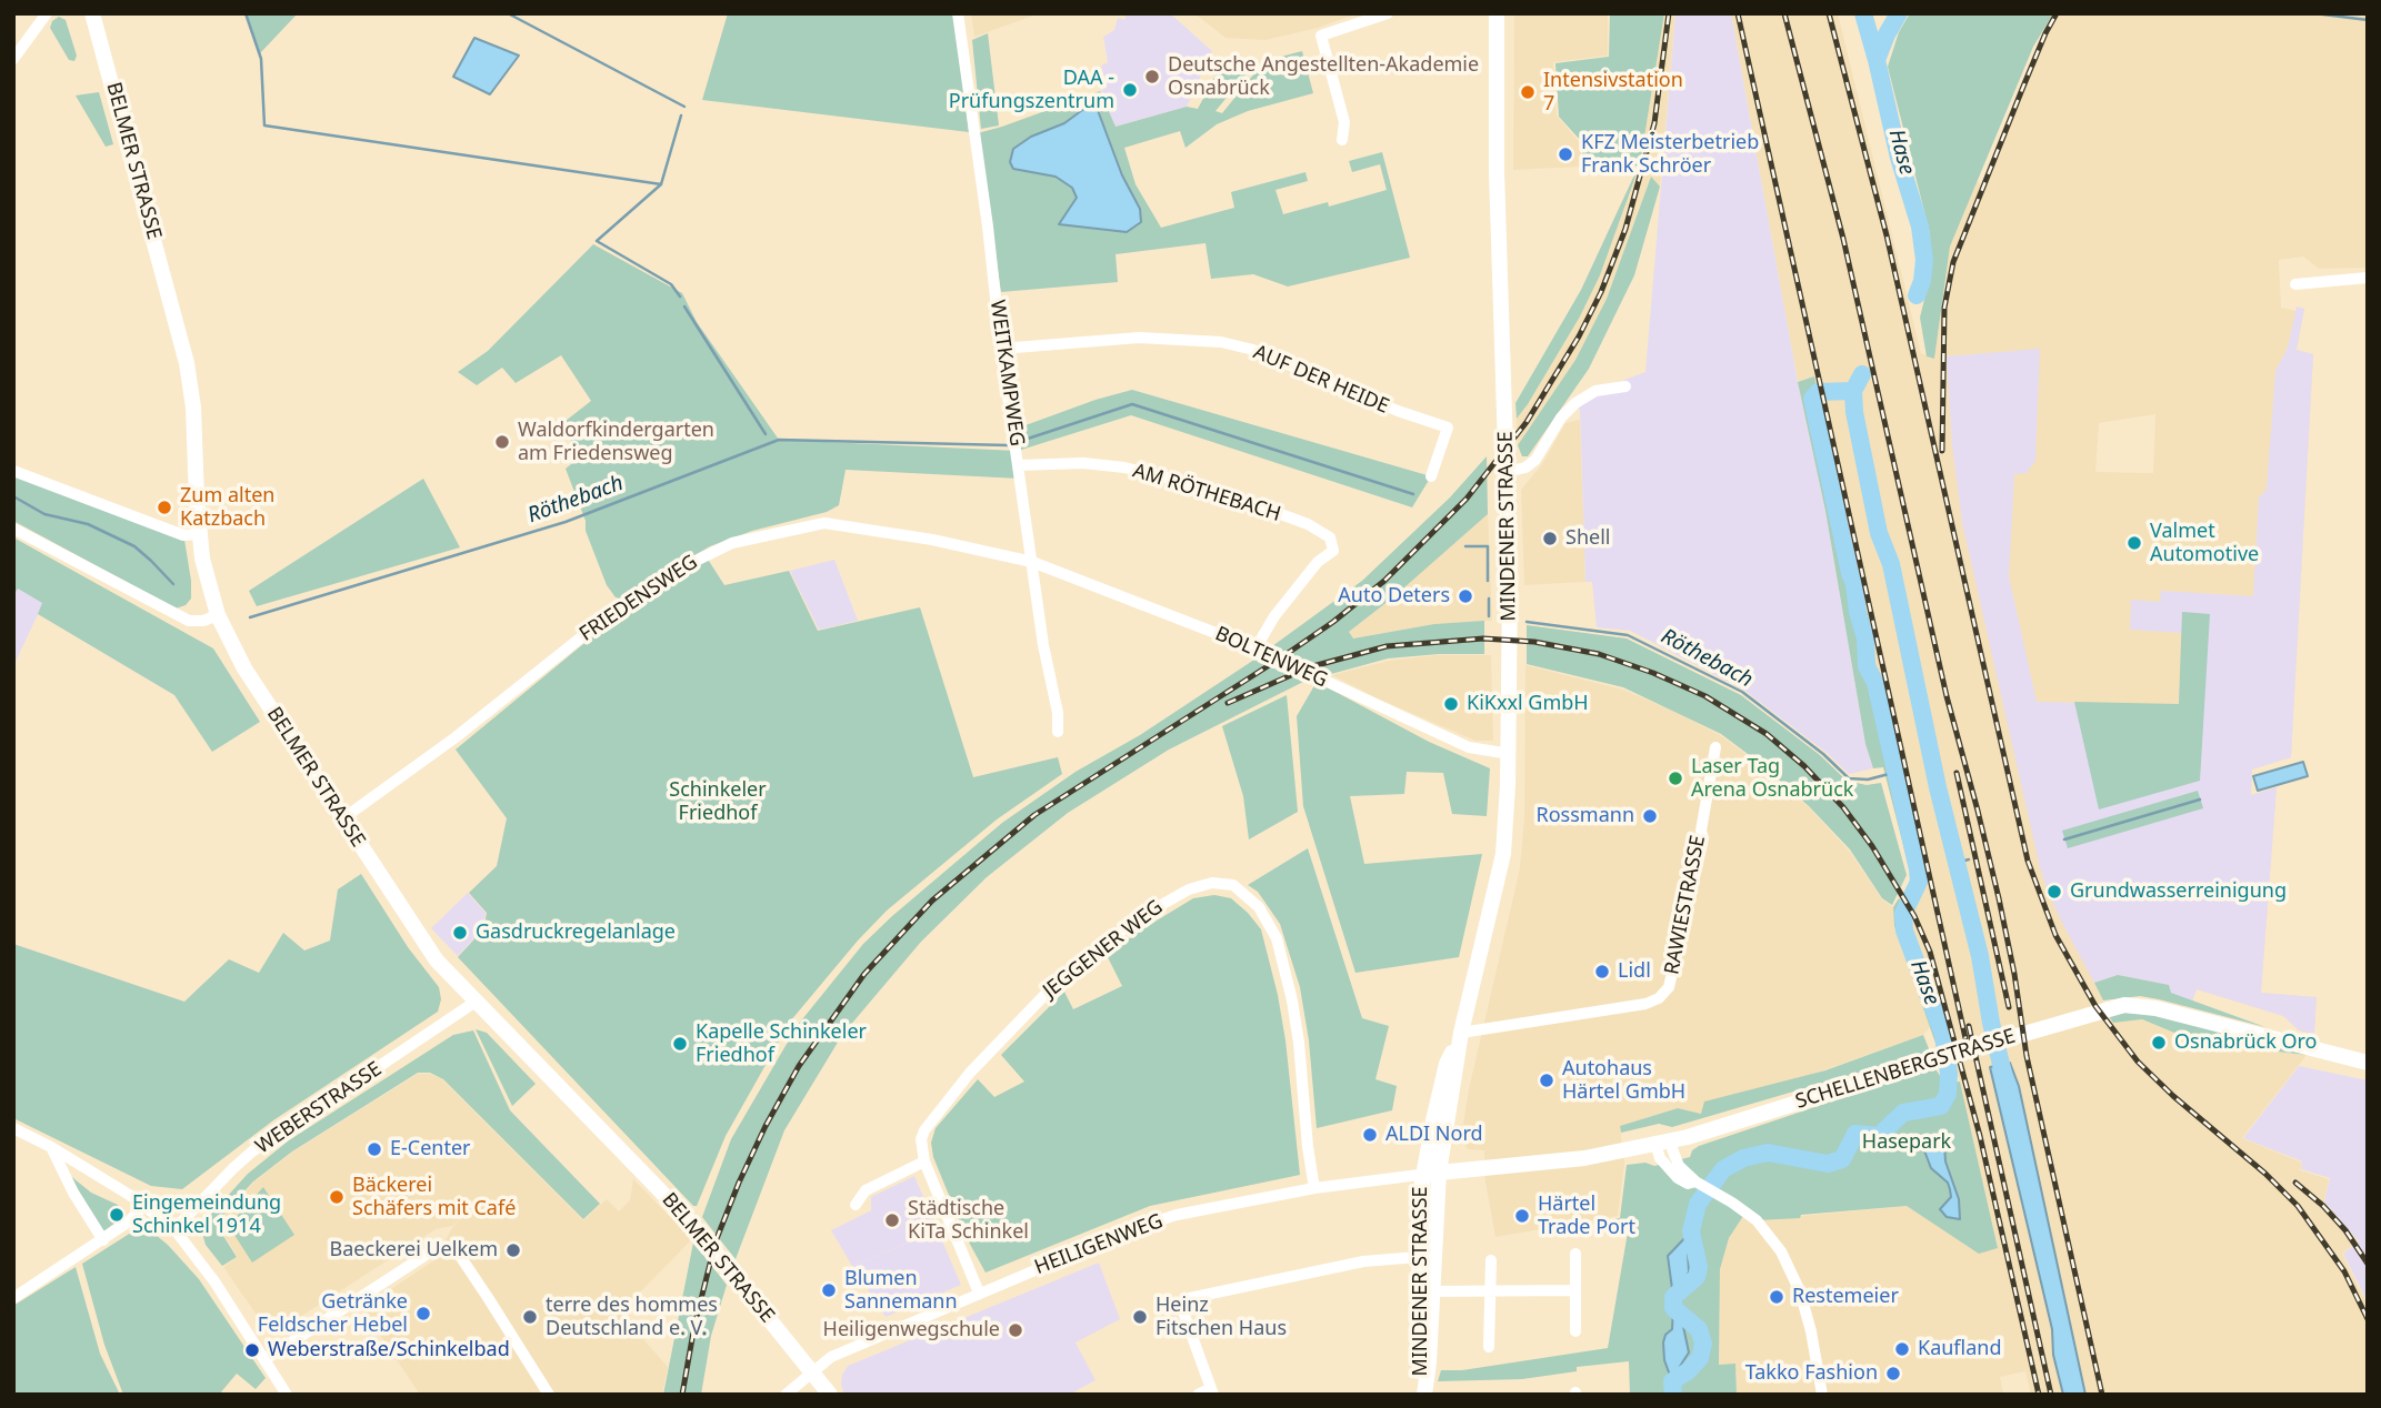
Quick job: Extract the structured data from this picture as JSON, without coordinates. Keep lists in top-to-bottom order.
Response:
{
  "streets": {
    "street": [
      "BELMER STRASSE",
      "WEITKAMPWEG",
      "AUF DER HEIDE",
      "AM RÖTHEBACH",
      "MINDENER STRASSE",
      "FRIEDENSWEG",
      "BOLTENWEG",
      "RAWIESTRASSE",
      "JEGGENER WEG",
      "SCHELLENBERGSTRASSE",
      "WEBERSTRASSE",
      "HEILIGENWEG"
    ]
  },
  "crossings": [
    ["BELMER STRASSE", "FRIEDENSWEG"],
    ["BELMER STRASSE", "WEBERSTRASSE"],
    ["BELMER STRASSE", "HEILIGENWEG"],
    ["WEITKAMPWEG", "AUF DER HEIDE"],
    ["WEITKAMPWEG", "AM RÖTHEBACH"],
    ["WEITKAMPWEG", "FRIEDENSWEG"],
    ["WEITKAMPWEG", "BOLTENWEG"],
    ["AM RÖTHEBACH", "BOLTENWEG"],
    ["MINDENER STRASSE", "BOLTENWEG"],
    ["MINDENER STRASSE", "RAWIESTRASSE"],
    ["MINDENER STRASSE", "SCHELLENBERGSTRASSE"],
    ["MINDENER STRASSE", "HEILIGENWEG"],
    ["FRIEDENSWEG", "BOLTENWEG"],
    ["JEGGENER WEG", "HEILIGENWEG"],
    ["SCHELLENBERGSTRASSE", "HEILIGENWEG"]
  ],
  "water": ["Hase", "Röthebach"],
  "parks": ["Schinkeler Friedhof", "Hasepark"],
  "places": [
    "Deutsche Angestellten-Akademie Osnabrück",
    "DAA - Prüfungszentrum",
    "Intensivstation 7",
    "KFZ Meisterbetrieb Frank Schröer",
    "Waldorfkindergarten am Friedensweg",
    "Zum alten Katzbach",
    "Shell",
    "Valmet Automotive",
    "Auto Deters",
    "KiKxxl GmbH",
    "Laser Tag Arena Osnabrück",
    "Rossmann",
    "Grundwasserreinigung",
    "Gasdruckregelanlage",
    "Lidl",
    "Osnabrück Oro",
    "Kapelle Schinkeler Friedhof",
    "Autohaus Härtel GmbH",
    "ALDI Nord",
    "E-Center",
    "Bäckerei Schäfers mit Café",
    "Eingemeindung Schinkel 1914",
    "Härtel Trade Port",
    "Städtische KiTa Schinkel",
    "Baeckerei Uelkem",
    "Blumen Sannemann",
    "Restemeier",
    "Getränke Feldscher Hebel",
    "terre des hommes Deutschland e. V.",
    "Heinz Fitschen Haus",
    "Heiligenwegschule",
    "Kaufland",
    "Weberstraße/Schinkelbad",
    "Takko Fashion"
  ]
}
